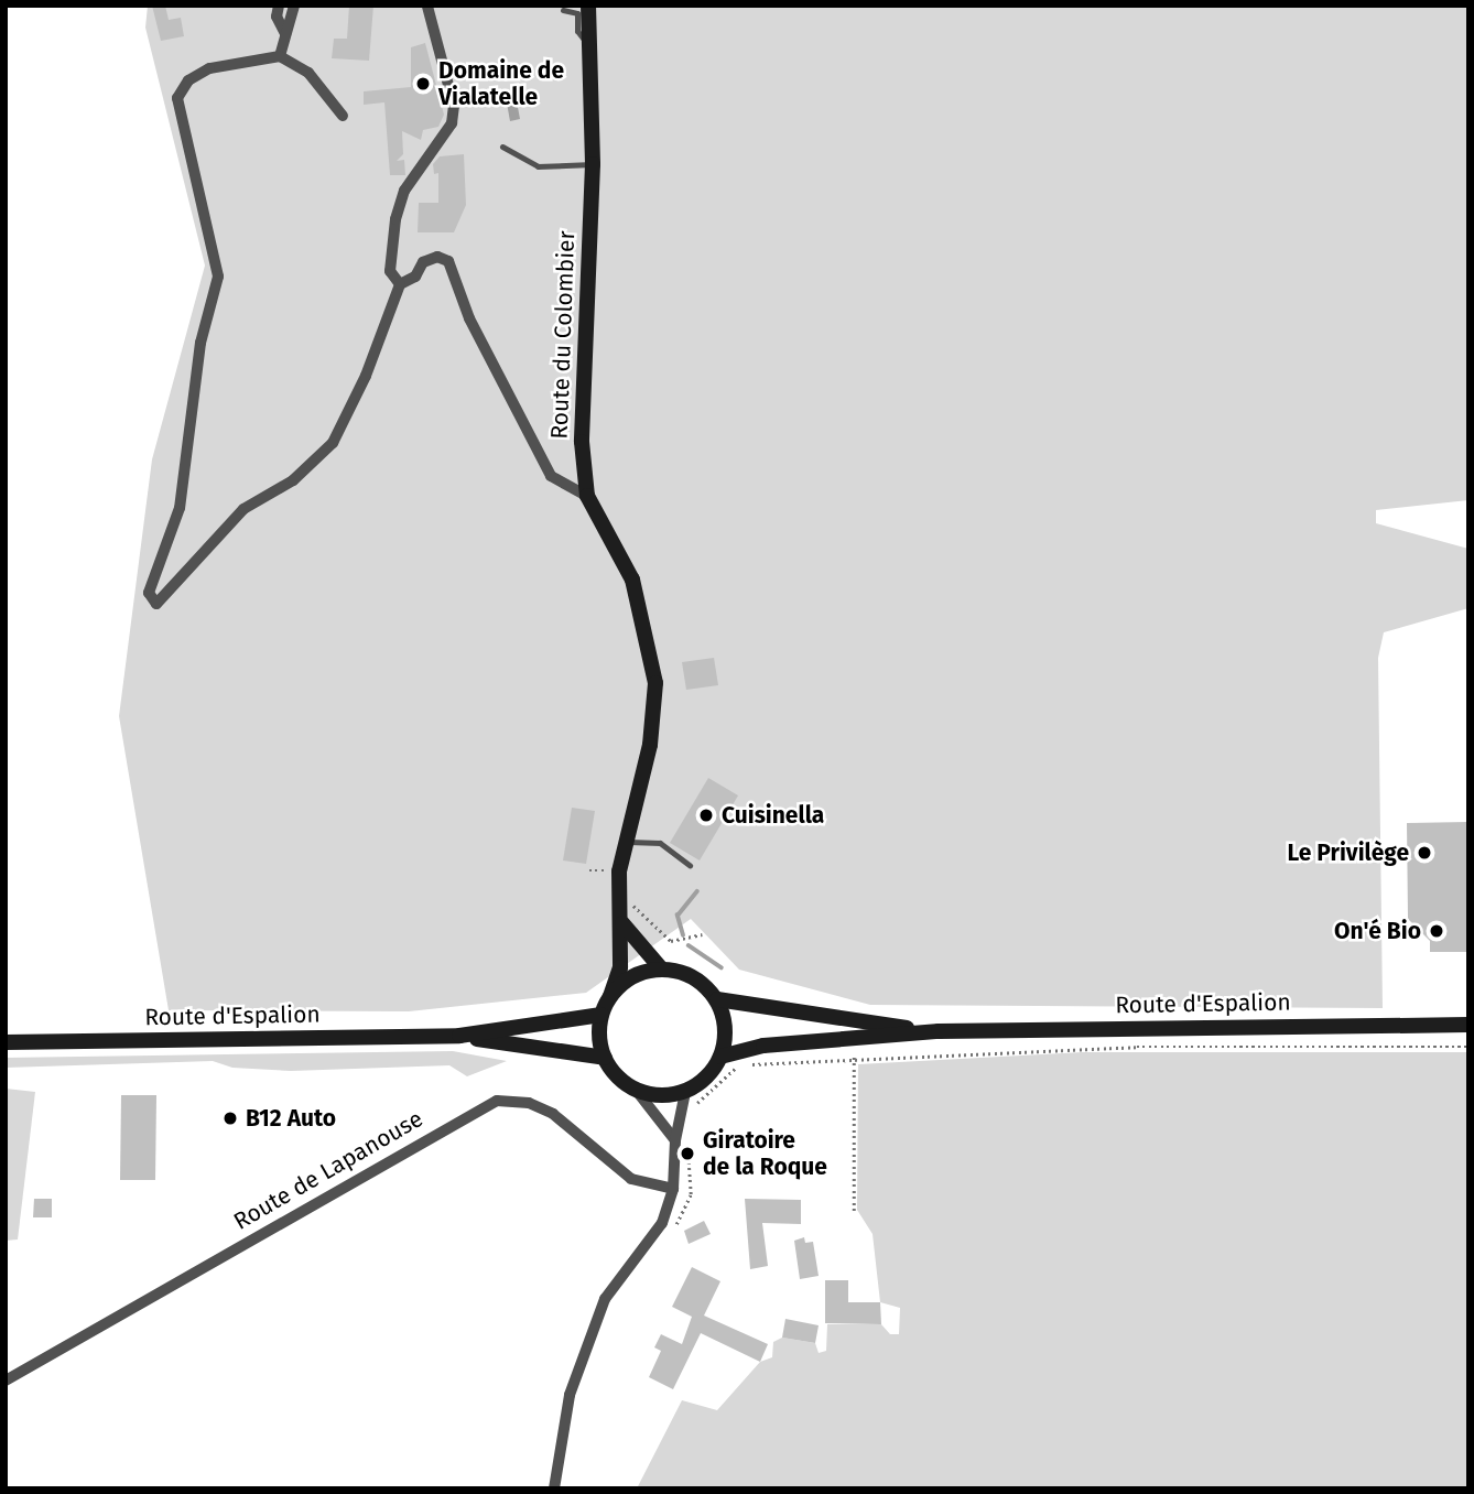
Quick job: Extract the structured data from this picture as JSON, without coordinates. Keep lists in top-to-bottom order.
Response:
{
  "streets": {
    "main road": ["Route du Colombier", "Route d'Espalion"],
    "street": ["Route de Lapanouse"]
  },
  "crossings": [
    ["Route du Colombier", "Route d'Espalion"]
  ],
  "places": [
    "Domaine de Vialatelle",
    "Cuisinella",
    "Le Privilège",
    "On'é Bio",
    "B12 Auto",
    "Giratoire de la Roque"
  ]
}
